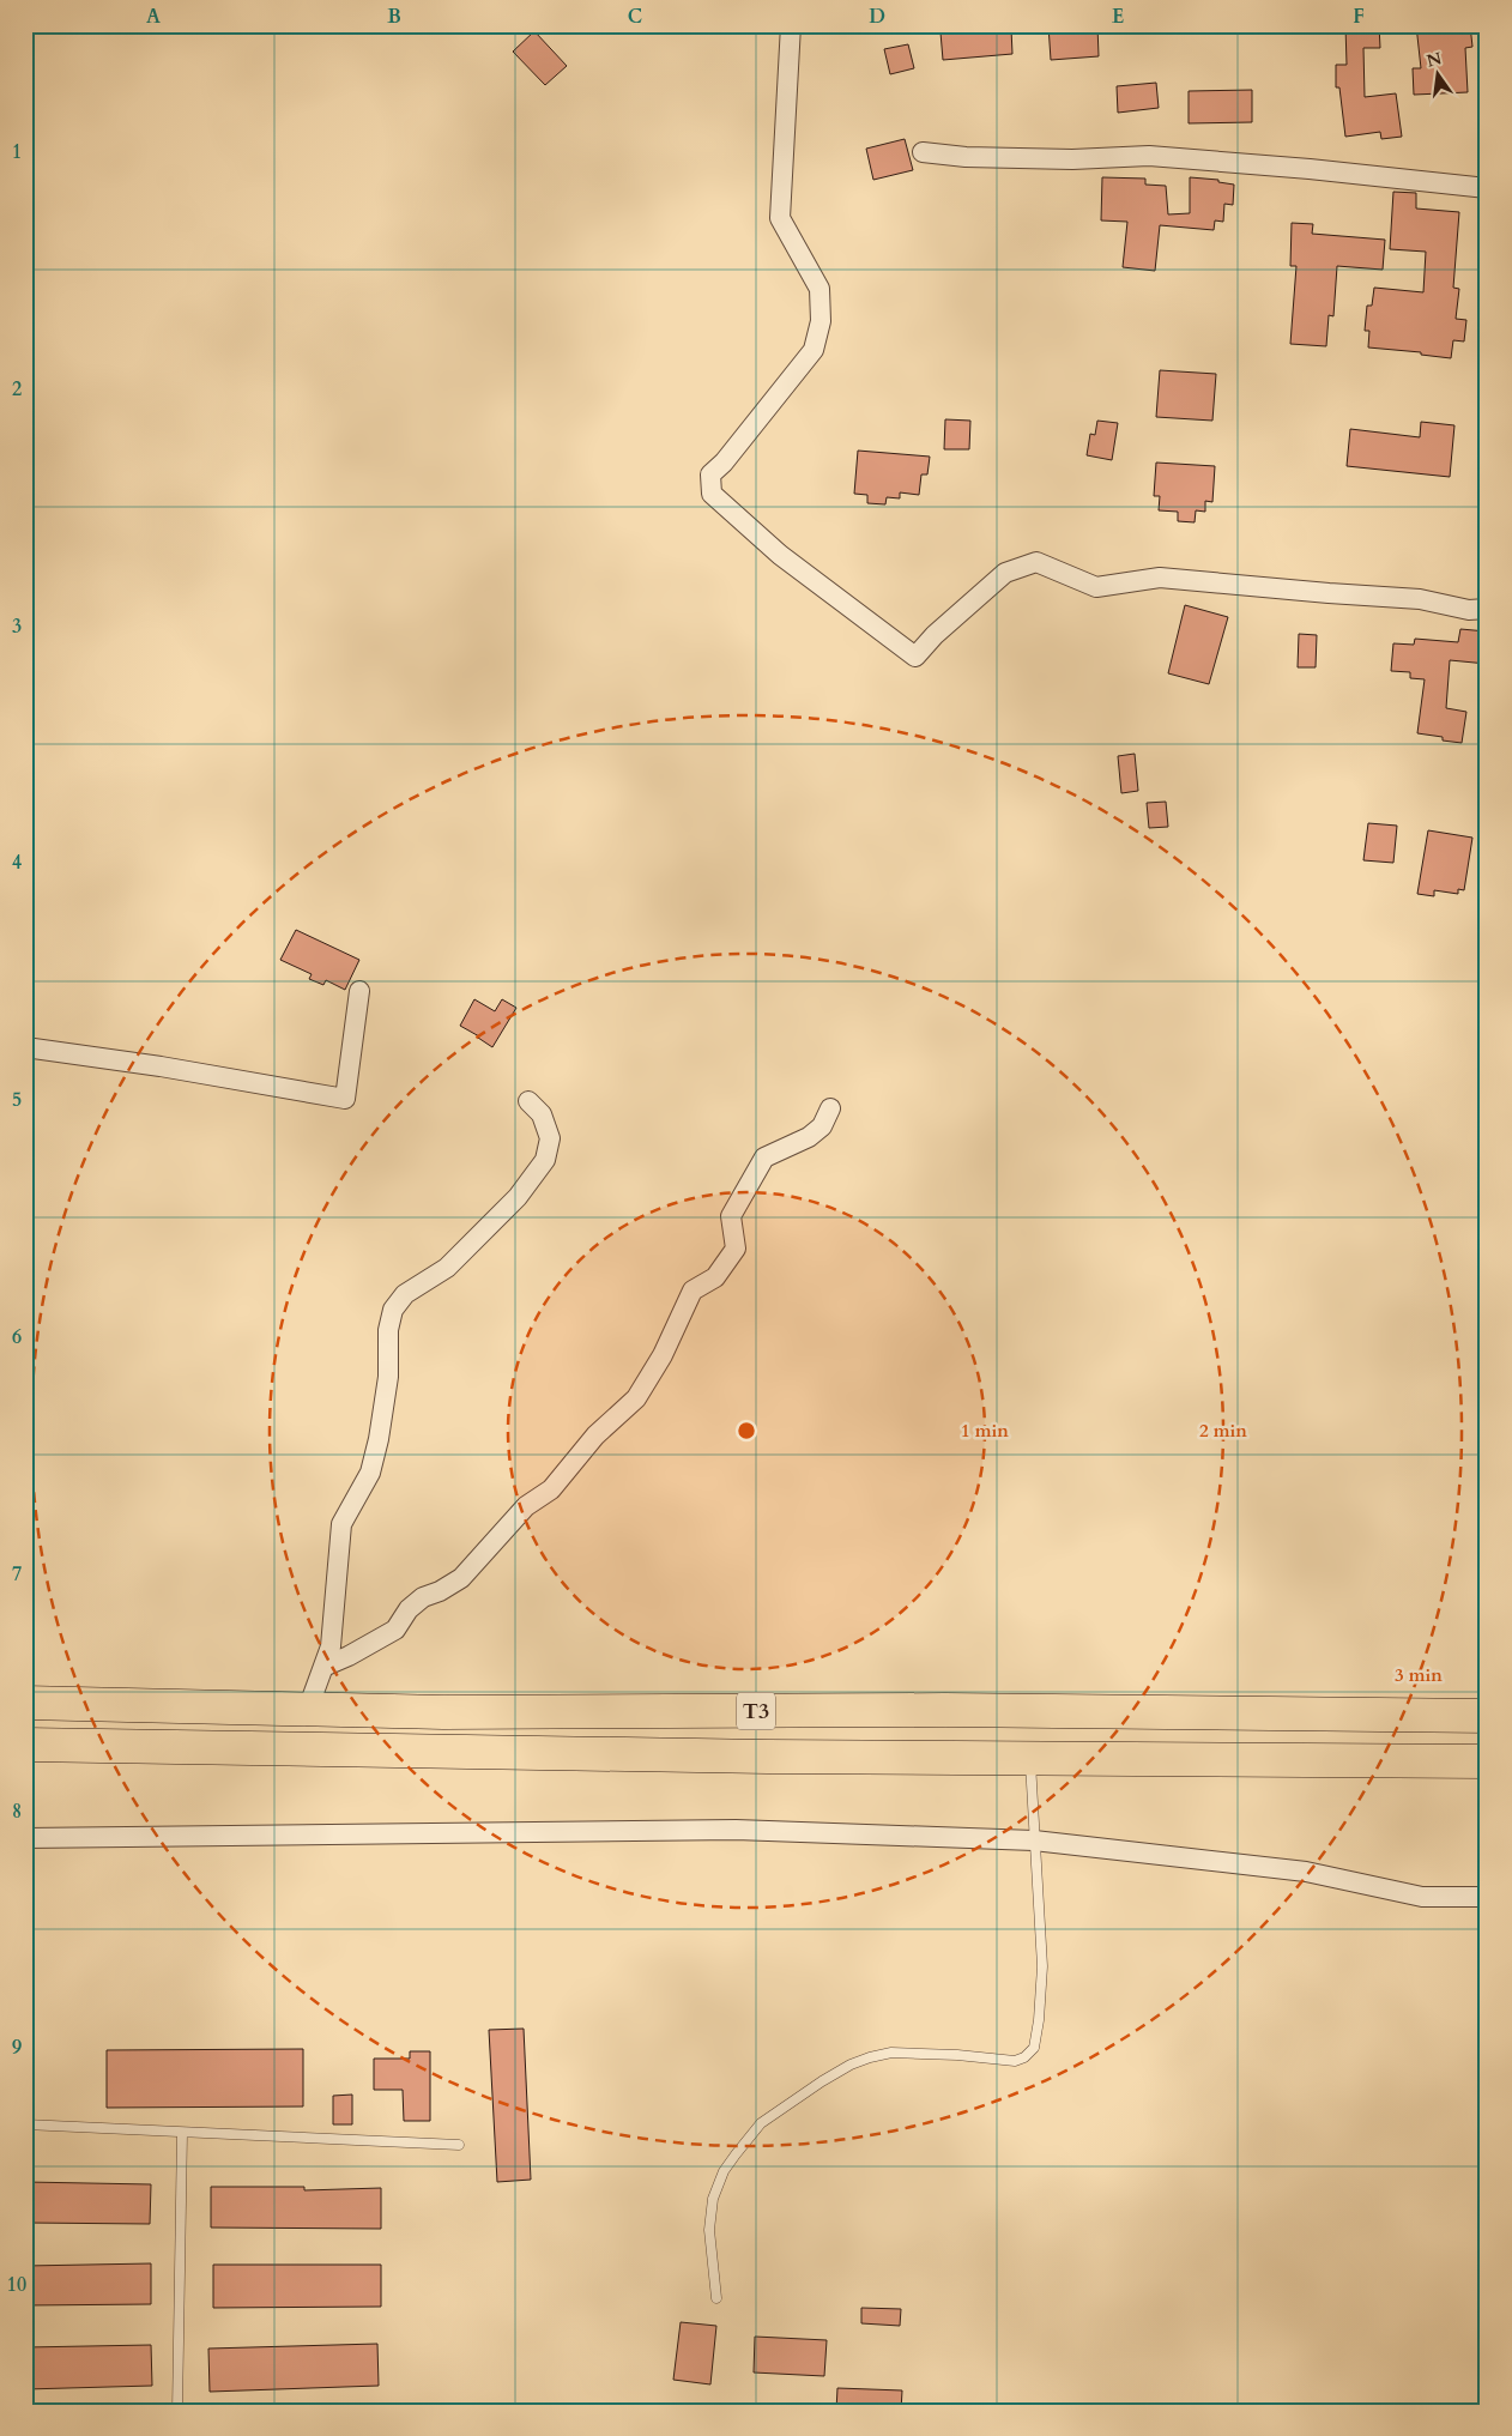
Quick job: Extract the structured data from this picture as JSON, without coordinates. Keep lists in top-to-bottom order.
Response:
{
  "streets": {
    "highway": ["T3"]
  },
  "north": "top",
  "grid": {
    "columns": [
      "A",
      "B",
      "C",
      "D",
      "E",
      "F"
    ],
    "rows": [
      "1",
      "2",
      "3",
      "4",
      "5",
      "6",
      "7",
      "8",
      "9",
      "10"
    ]
  },
  "rings": ["1 min", "2 min", "3 min"]
}
